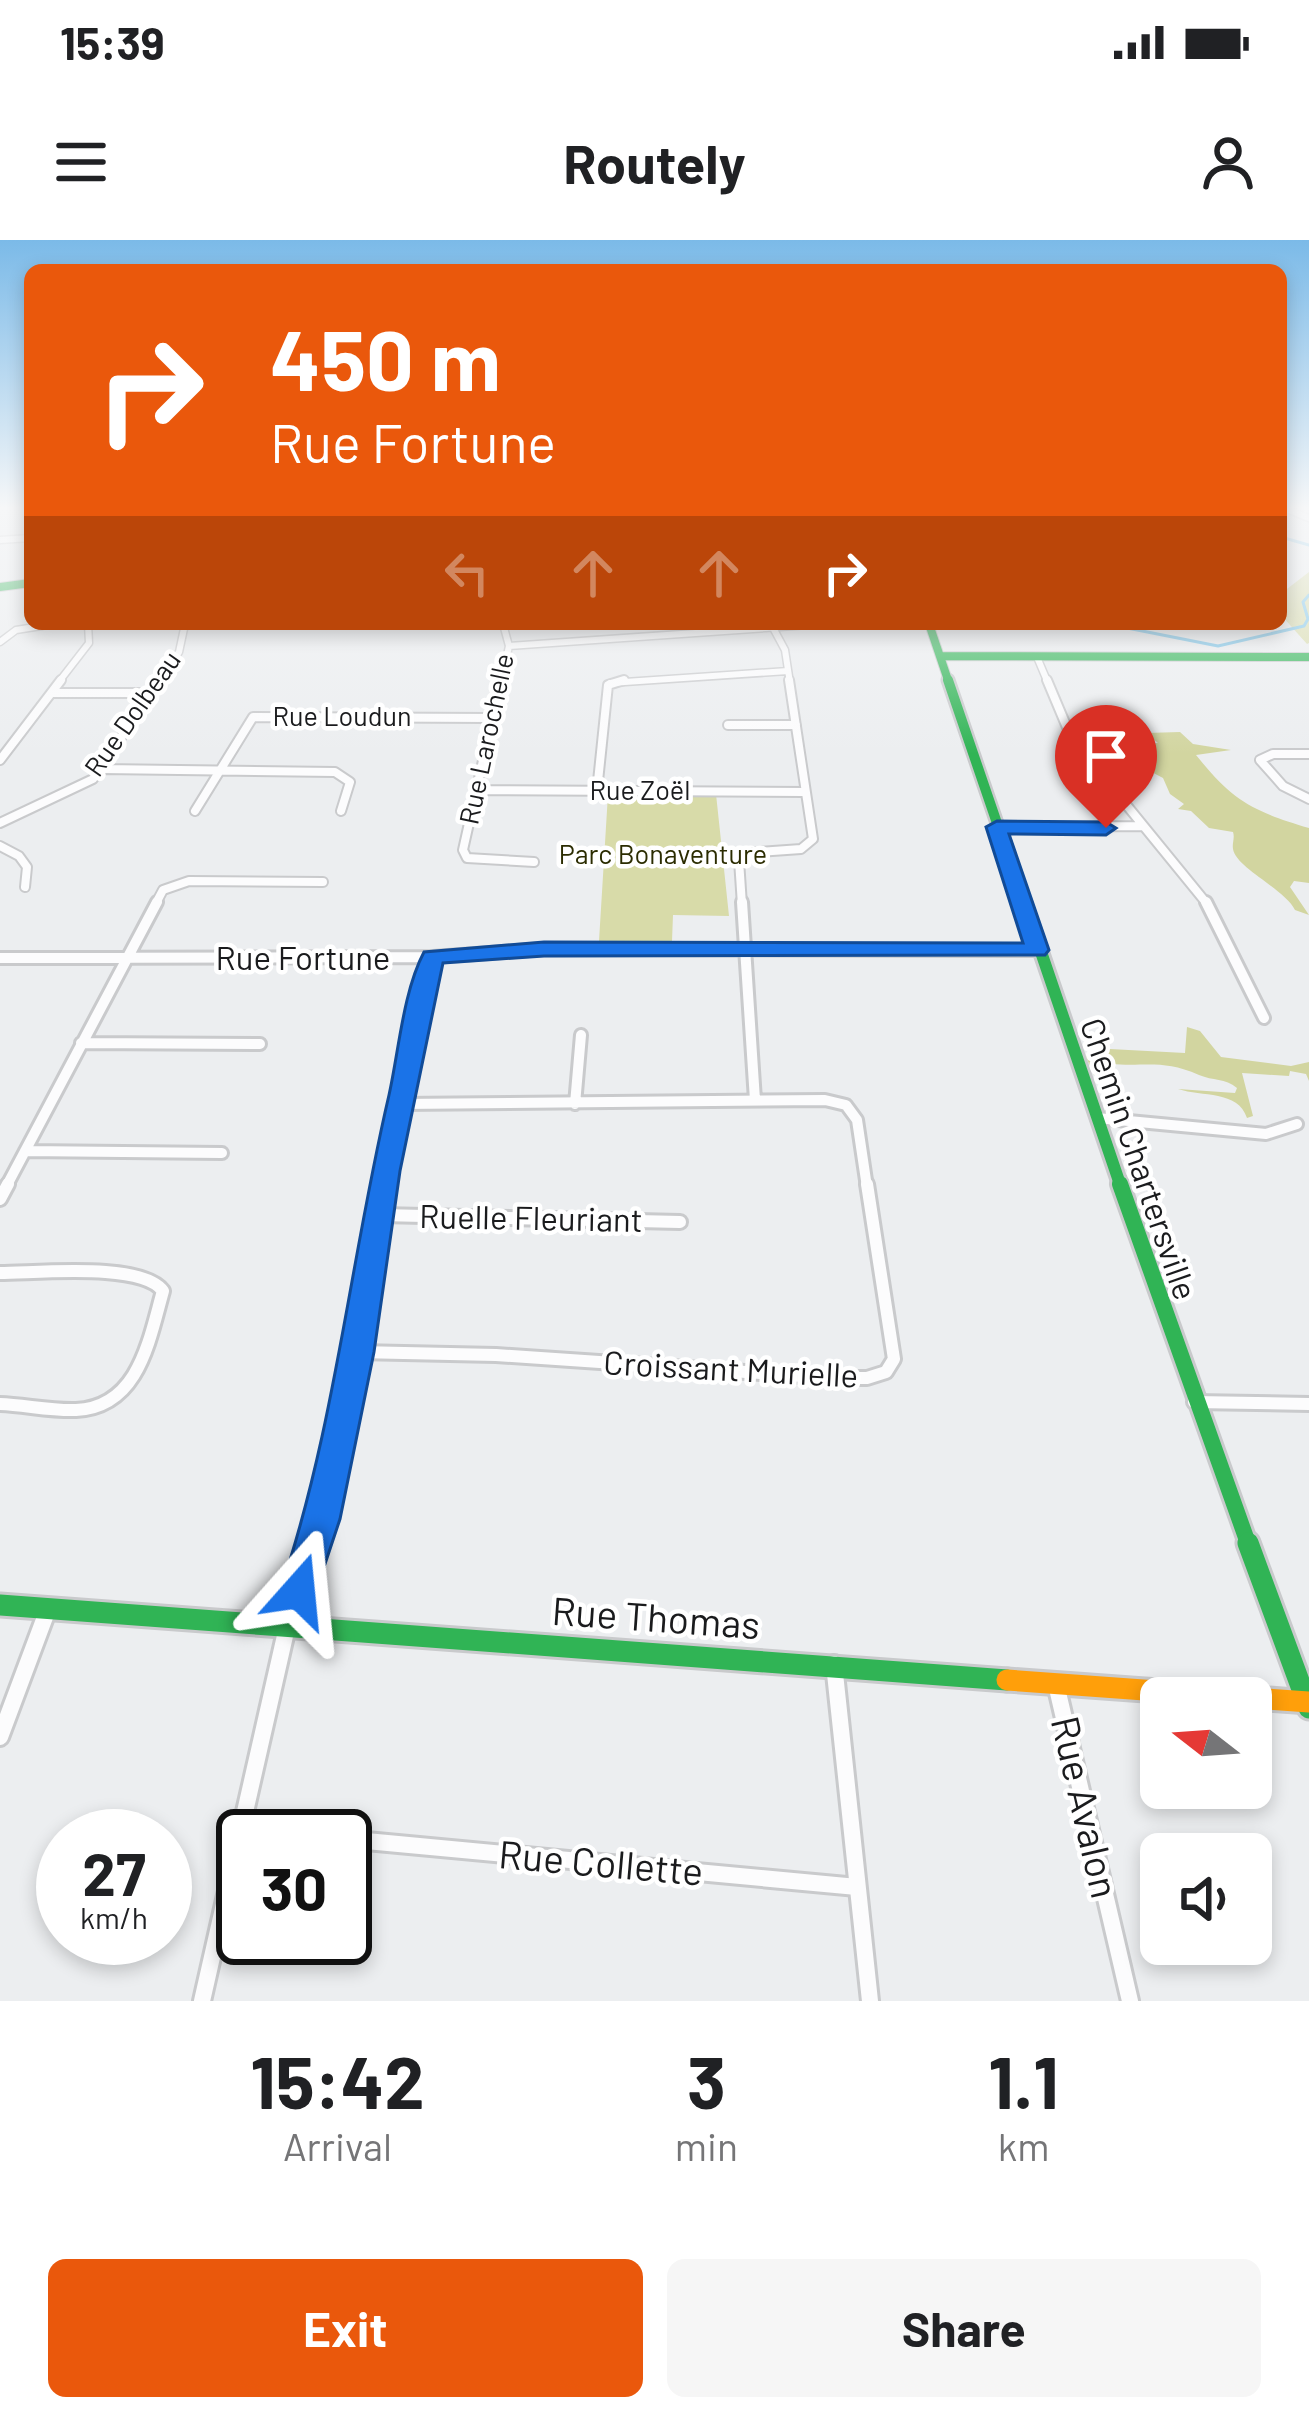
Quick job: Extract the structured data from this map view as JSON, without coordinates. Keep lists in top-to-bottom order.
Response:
{
  "streets": {
    "street": [
      "Rue Dolbeau",
      "Rue Loudun",
      "Rue Larochelle",
      "Rue Zoël",
      "Rue Fortune",
      "Chemin Chartersville",
      "Ruelle Fleuriant",
      "Croissant Murielle",
      "Rue Thomas",
      "Rue Avalon",
      "Rue Collette"
    ]
  },
  "crossings": [
    ["Rue Loudun", "Rue Larochelle"],
    ["Rue Larochelle", "Rue Zoël"],
    ["Rue Fortune", "Chemin Chartersville"],
    ["Chemin Chartersville", "Rue Thomas"],
    ["Rue Thomas", "Rue Avalon"]
  ],
  "parks": ["Parc Bonaventure"],
  "north": "left",
  "page": {
    "status": "15:39",
    "header": "Routely",
    "turn": ["450 m", "Rue Fortune"],
    "speed": "27 km/h",
    "limit": "30",
    "eta": [
      "15:42",
      "Arrival",
      "3",
      "min",
      "1.1",
      "km"
    ],
    "buttons": ["Exit", "Share"]
  }
}
